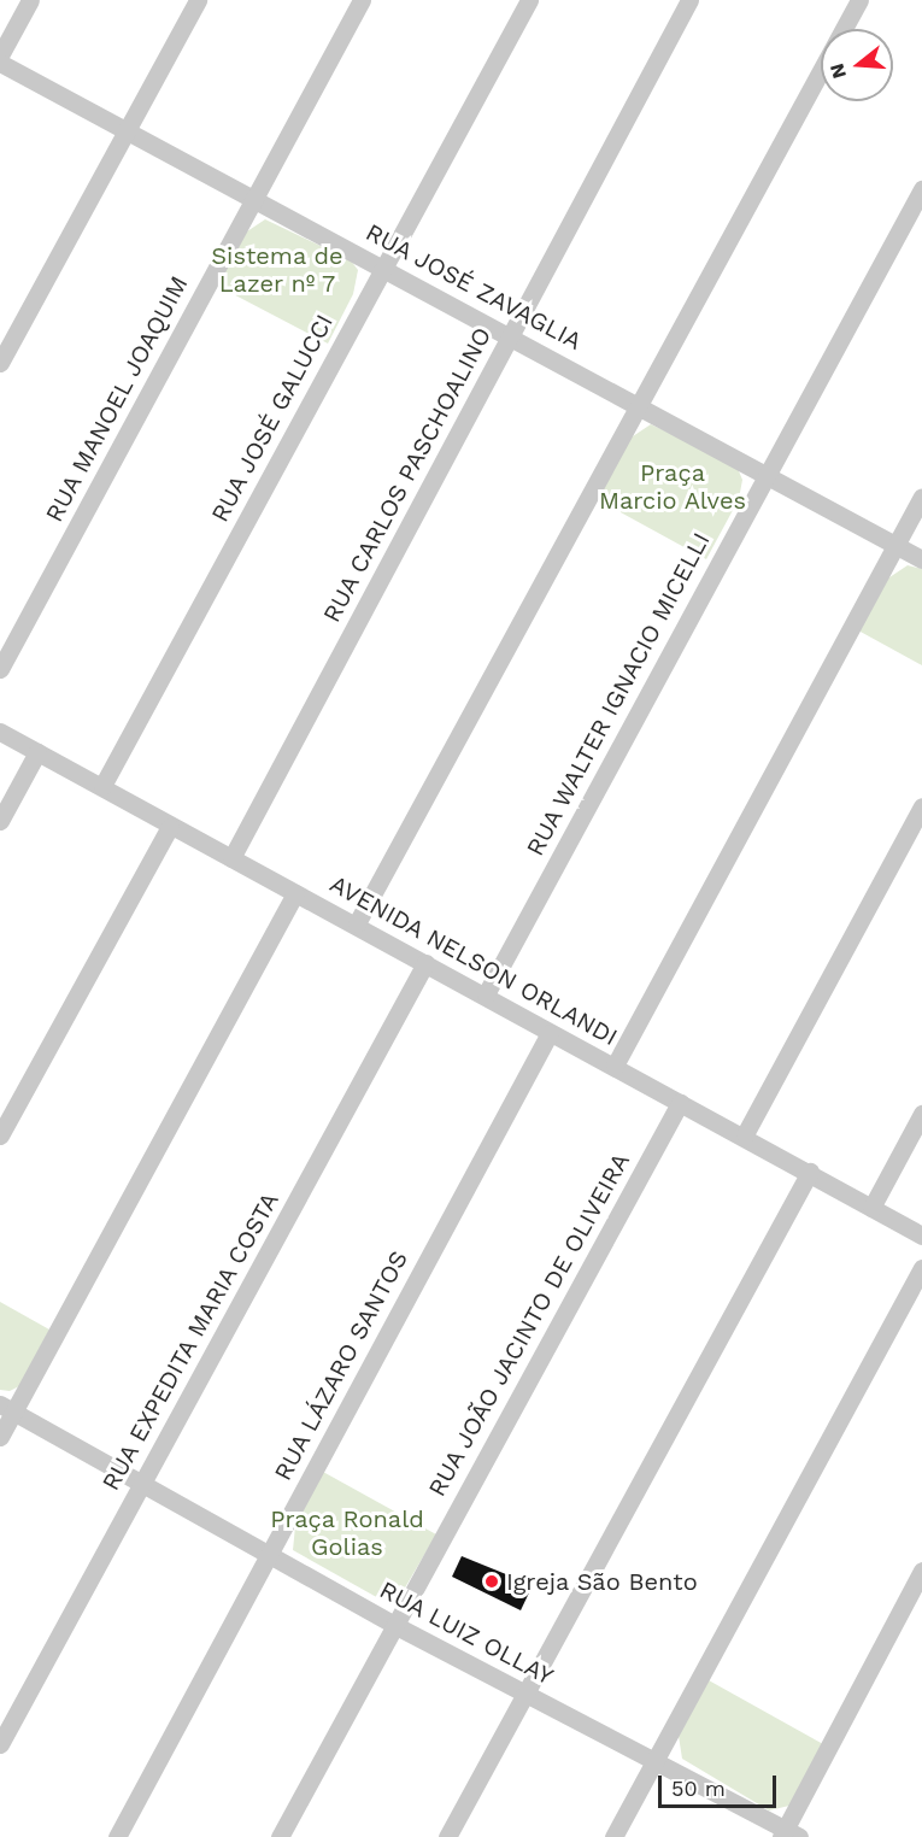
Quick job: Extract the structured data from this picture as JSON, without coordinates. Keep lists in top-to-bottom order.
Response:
{
  "streets": {
    "street": [
      "RUA JOSÉ ZAVAGLIA",
      "RUA MANOEL JOAQUIM",
      "RUA JOSÉ GALUCCI",
      "RUA CARLOS PASCHOALINO",
      "RUA WALTER IGNACIO MICELLI",
      "AVENIDA NELSON ORLANDI",
      "RUA JOÃO JACINTO DE OLIVEIRA",
      "RUA EXPEDITA MARIA COSTA",
      "RUA LÁZARO SANTOS",
      "RUA LUIZ OLLAY"
    ]
  },
  "crossings": [
    ["RUA JOSÉ ZAVAGLIA", "RUA MANOEL JOAQUIM"],
    ["RUA JOSÉ ZAVAGLIA", "RUA JOSÉ GALUCCI"],
    ["RUA JOSÉ ZAVAGLIA", "RUA CARLOS PASCHOALINO"],
    ["RUA JOSÉ ZAVAGLIA", "RUA WALTER IGNACIO MICELLI"],
    ["RUA JOSÉ GALUCCI", "AVENIDA NELSON ORLANDI"],
    ["RUA CARLOS PASCHOALINO", "AVENIDA NELSON ORLANDI"],
    ["RUA WALTER IGNACIO MICELLI", "AVENIDA NELSON ORLANDI"],
    ["AVENIDA NELSON ORLANDI", "RUA JOÃO JACINTO DE OLIVEIRA"],
    ["AVENIDA NELSON ORLANDI", "RUA EXPEDITA MARIA COSTA"],
    ["AVENIDA NELSON ORLANDI", "RUA LÁZARO SANTOS"],
    ["RUA JOÃO JACINTO DE OLIVEIRA", "RUA LUIZ OLLAY"],
    ["RUA EXPEDITA MARIA COSTA", "RUA LUIZ OLLAY"],
    ["RUA LÁZARO SANTOS", "RUA LUIZ OLLAY"]
  ],
  "parks": ["Sistema de Lazer nº 7", "Praça Marcio Alves", "Praça Ronald Golias"],
  "places": ["Igreja São Bento"],
  "scale_bar": "50 m",
  "north": "left"
}
